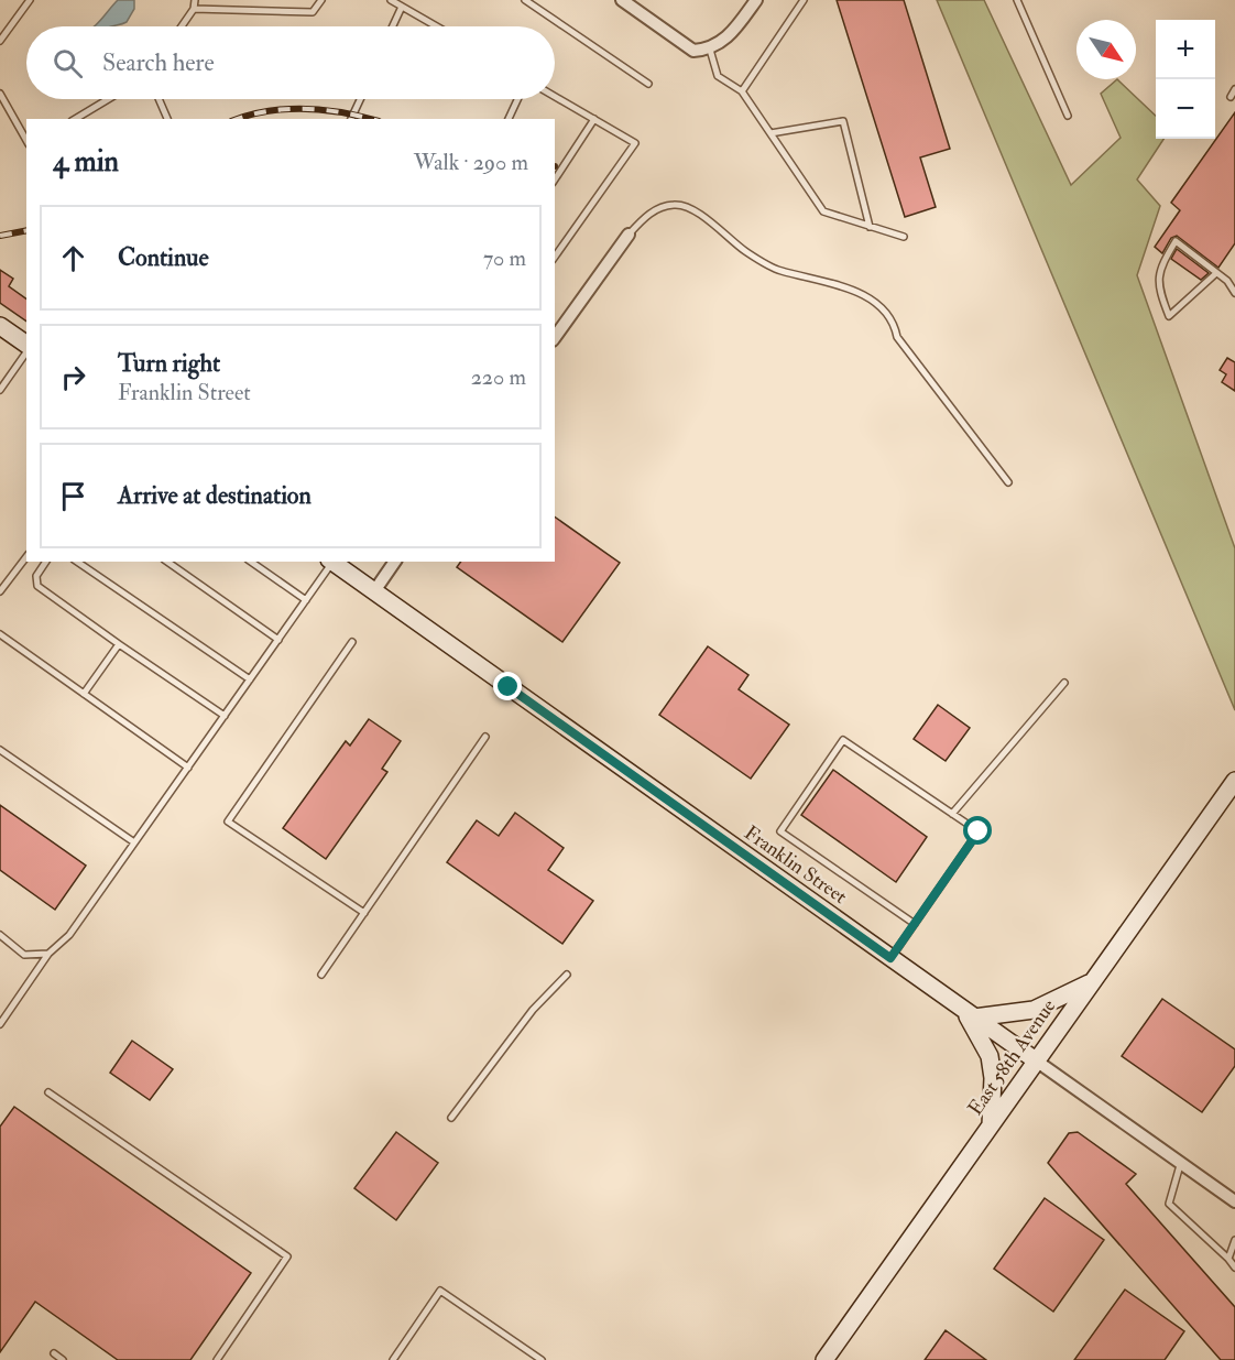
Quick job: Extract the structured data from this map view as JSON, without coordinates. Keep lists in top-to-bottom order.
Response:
{
  "streets": {
    "main road": ["Franklin Street", "East 58th Avenue"]
  },
  "crossings": [
    ["Franklin Street", "East 58th Avenue"]
  ],
  "north": "bottom right",
  "page": {
    "map_buttons": ["+", "−"],
    "search": "Search here",
    "heading": ["4 min", "Walk · 290 m"],
    "list": [
      ["Continue", "70 m"],
      ["Turn right", "Franklin Street", "220 m"],
      "Arrive at destination"
    ]
  }
}
